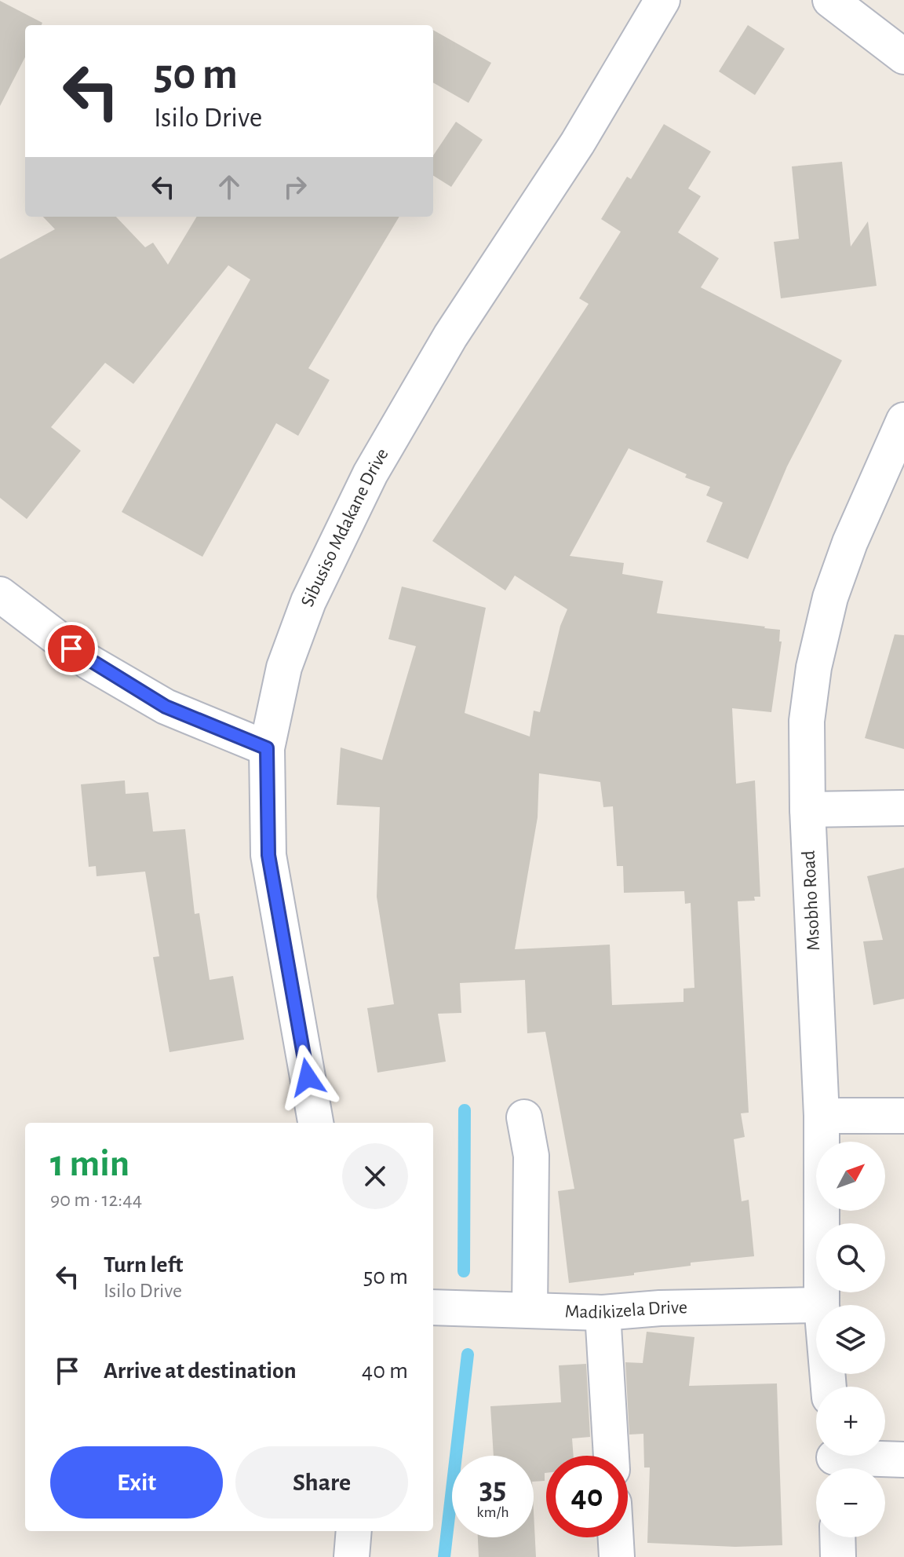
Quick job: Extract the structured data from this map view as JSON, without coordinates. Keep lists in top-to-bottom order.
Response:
{
  "streets": {
    "street": ["Sibusiso Mdakane Drive", "Msobho Road", "Madikizela Drive"]
  },
  "north": "top right",
  "page": {
    "turn": ["50 m", "Isilo Drive"],
    "heading": ["1 min", "90 m · 12:44"],
    "map_buttons": ["+", "−"],
    "list": [
      {
        "name": "Turn left",
        "note": "Isilo Drive",
        "value": "50 m"
      },
      {
        "name": "Arrive at destination",
        "value": "40 m"
      }
    ],
    "buttons": ["Exit", "Share"],
    "speed": "35 km/h",
    "limit": "40"
  }
}
